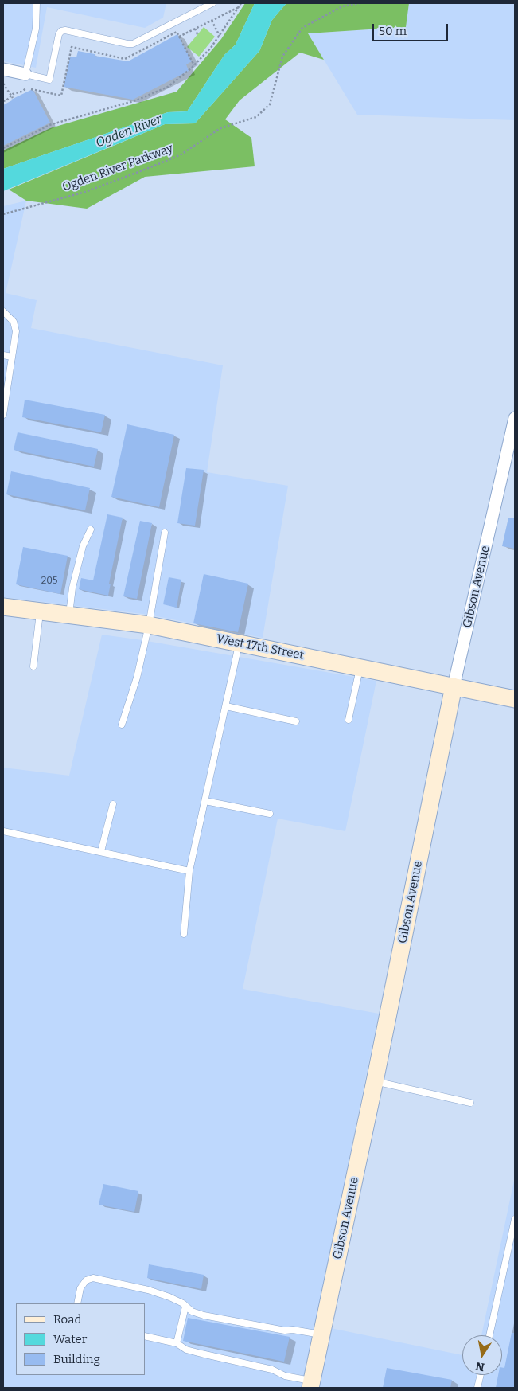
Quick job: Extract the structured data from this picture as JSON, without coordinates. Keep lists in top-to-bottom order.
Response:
{
  "streets": {
    "street": ["Gibson Avenue", "West 17th Street"],
    "path": ["Ogden River Parkway"]
  },
  "crossings": [
    ["Gibson Avenue", "West 17th Street"]
  ],
  "water": ["Ogden River"],
  "house_numbers": ["205"],
  "legend": ["Road", "Water", "Building"],
  "scale_bar": "50 m",
  "north": "bottom"
}
